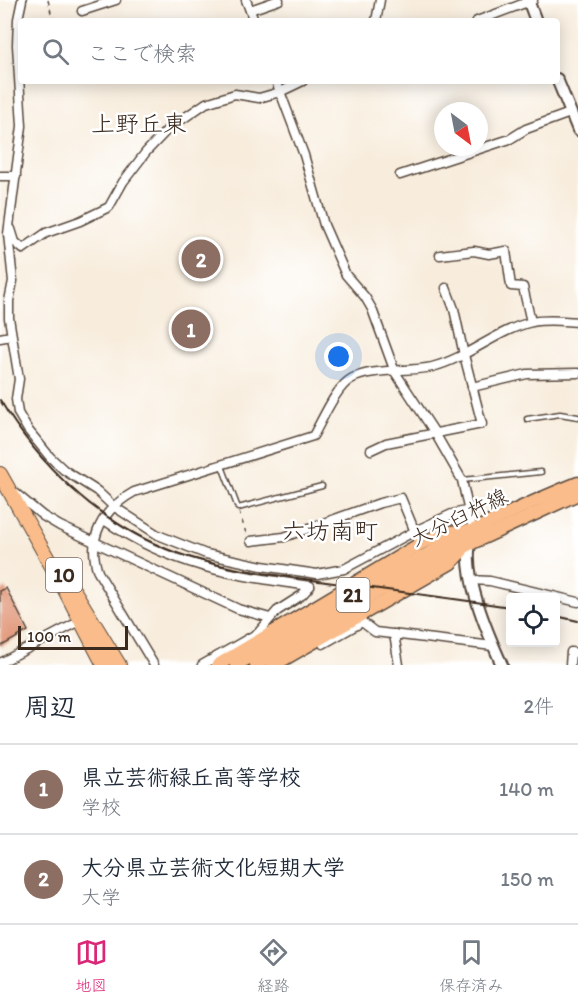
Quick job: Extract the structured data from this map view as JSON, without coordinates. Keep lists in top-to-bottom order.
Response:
{
  "streets": {
    "highway": ["10"],
    "main road": ["大分臼杵線", "21"]
  },
  "districts": ["上野丘東", "六坊南町"],
  "scale_bar": "100 m",
  "north": "bottom right",
  "page": {
    "search": "ここで検索",
    "pins": ["2", "1"],
    "scale": "100 m",
    "heading": ["周辺", "2件"],
    "list": [
      {
        "mark": "1",
        "name": "県立芸術緑丘高等学校",
        "note": "学校",
        "value": "140 m"
      },
      {
        "mark": "2",
        "name": "大分県立芸術文化短期大学",
        "note": "大学",
        "value": "150 m"
      }
    ],
    "nav": ["地図", "経路", "保存済み"]
  }
}
